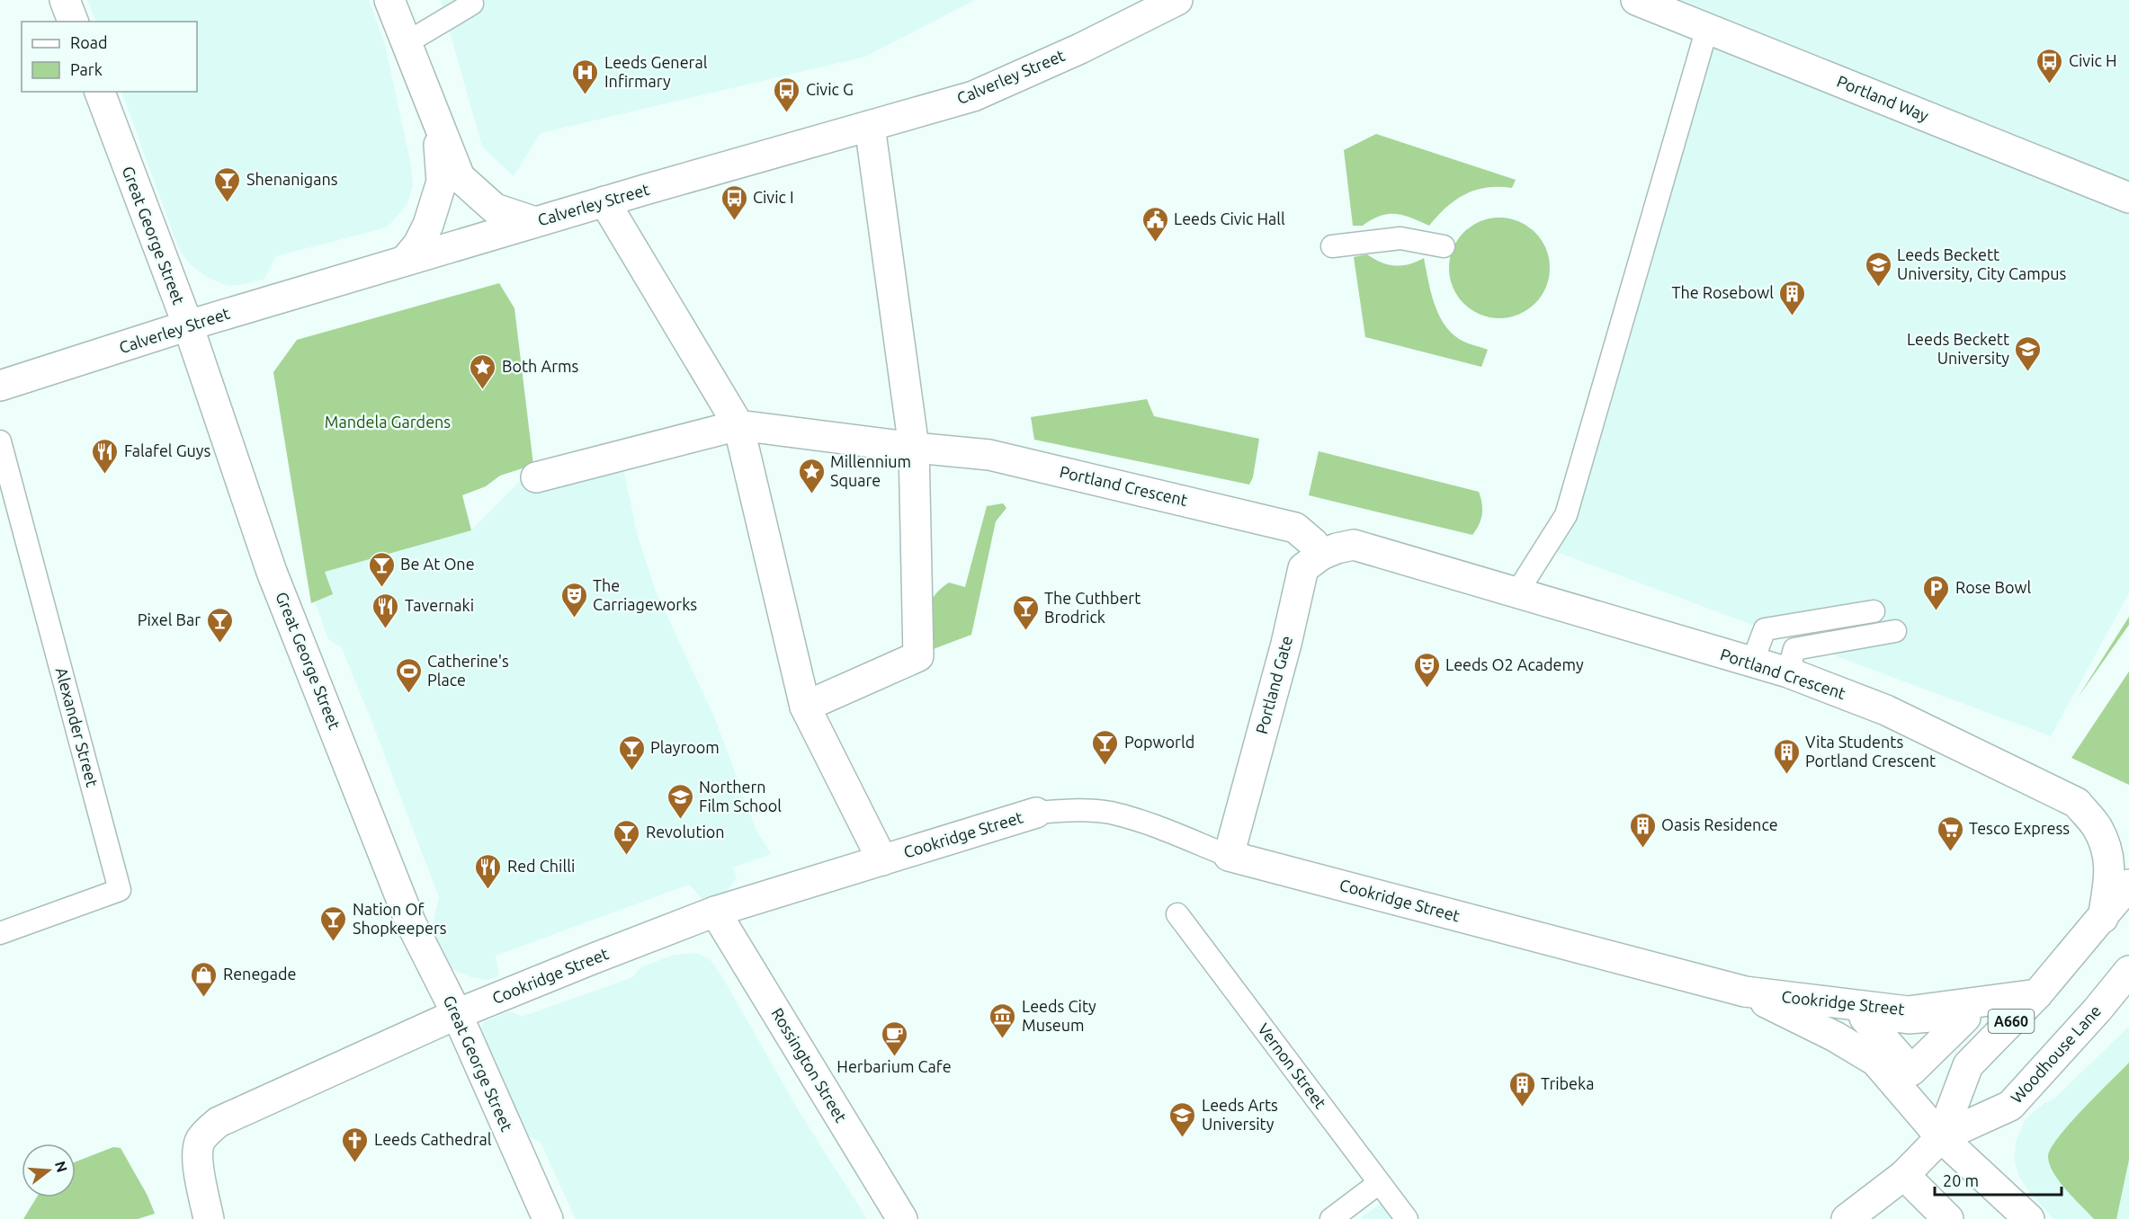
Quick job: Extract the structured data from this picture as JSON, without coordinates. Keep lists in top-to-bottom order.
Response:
{
  "streets": {
    "main road": [
      "Calverley Street",
      "Portland Way",
      "Great George Street",
      "Portland Crescent",
      "Portland Gate",
      "Cookridge Street",
      "A660",
      "Woodhouse Lane",
      "Rossington Street"
    ],
    "lane": ["Alexander Street", "Vernon Street"]
  },
  "crossings": [
    ["Calverley Street", "Great George Street"],
    ["Great George Street", "Cookridge Street"],
    ["Portland Crescent", "Portland Gate"],
    ["Portland Crescent", "Woodhouse Lane"],
    ["Portland Gate", "Cookridge Street"],
    ["Cookridge Street", "Woodhouse Lane"],
    ["Cookridge Street", "Rossington Street"]
  ],
  "parks": ["Mandela Gardens"],
  "places": {
    "bus stop": ["Civic H", "Civic G", "Civic I"],
    "hospital": ["Leeds General Infirmary"],
    "bar": [
      "Shenanigans",
      "Be At One",
      "The Cuthbert Brodrick",
      "Pixel Bar",
      "Popworld",
      "Playroom",
      "Revolution",
      "Nation Of Shopkeepers"
    ],
    "public building": ["Leeds Civic Hall"],
    "school or university": [
      "Leeds Beckett University, City Campus",
      "Leeds Beckett University",
      "Northern Film School",
      "Leeds Arts University"
    ],
    "building": [
      "The Rosebowl",
      "Vita Students Portland Crescent",
      "Oasis Residence",
      "Tribeka"
    ],
    "place": ["Both Arms", "Millennium Square"],
    "restaurant": ["Falafel Guys", "Tavernaki", "Red Chilli"],
    "parking": ["Rose Bowl"],
    "theatre": ["The Carriageworks", "Leeds O2 Academy"],
    "sports": ["Catherine's Place"],
    "supermarket": ["Tesco Express"],
    "shop": ["Renegade"],
    "museum": ["Leeds City Museum"],
    "cafe": ["Herbarium Cafe"],
    "church": ["Leeds Cathedral"]
  },
  "legend": ["Road", "Park"],
  "scale_bar": "20 m",
  "north": "right"
}
